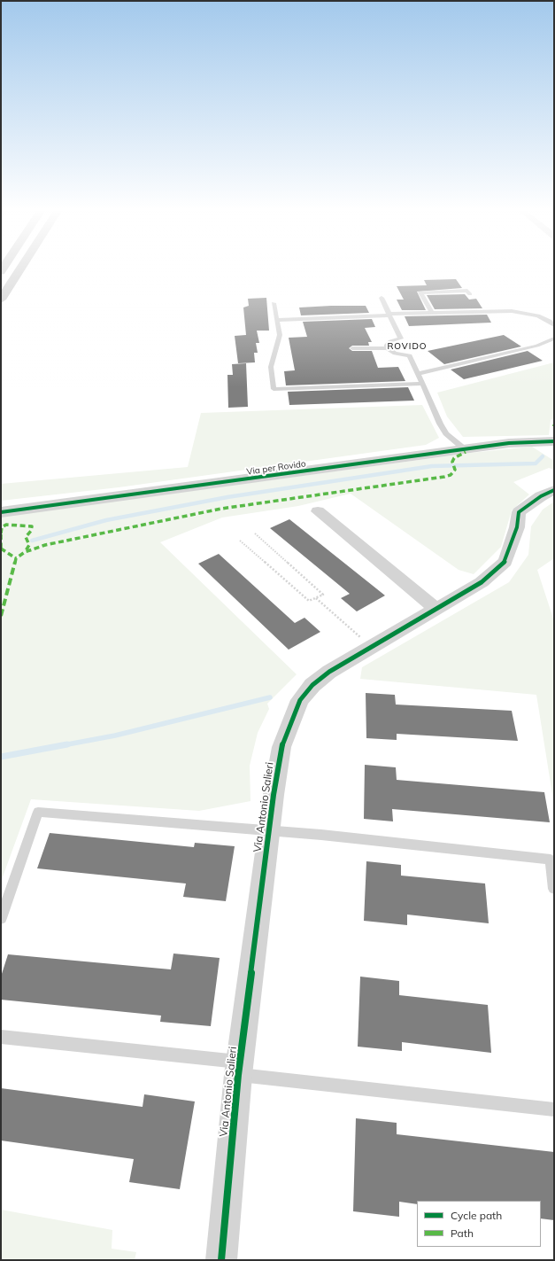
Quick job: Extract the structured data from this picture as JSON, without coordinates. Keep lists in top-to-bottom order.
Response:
{
  "streets": {
    "street": ["Via per Rovido", "Via Antonio Salieri"]
  },
  "districts": ["ROVIDO"],
  "legend": ["Cycle path", "Path"]
}
